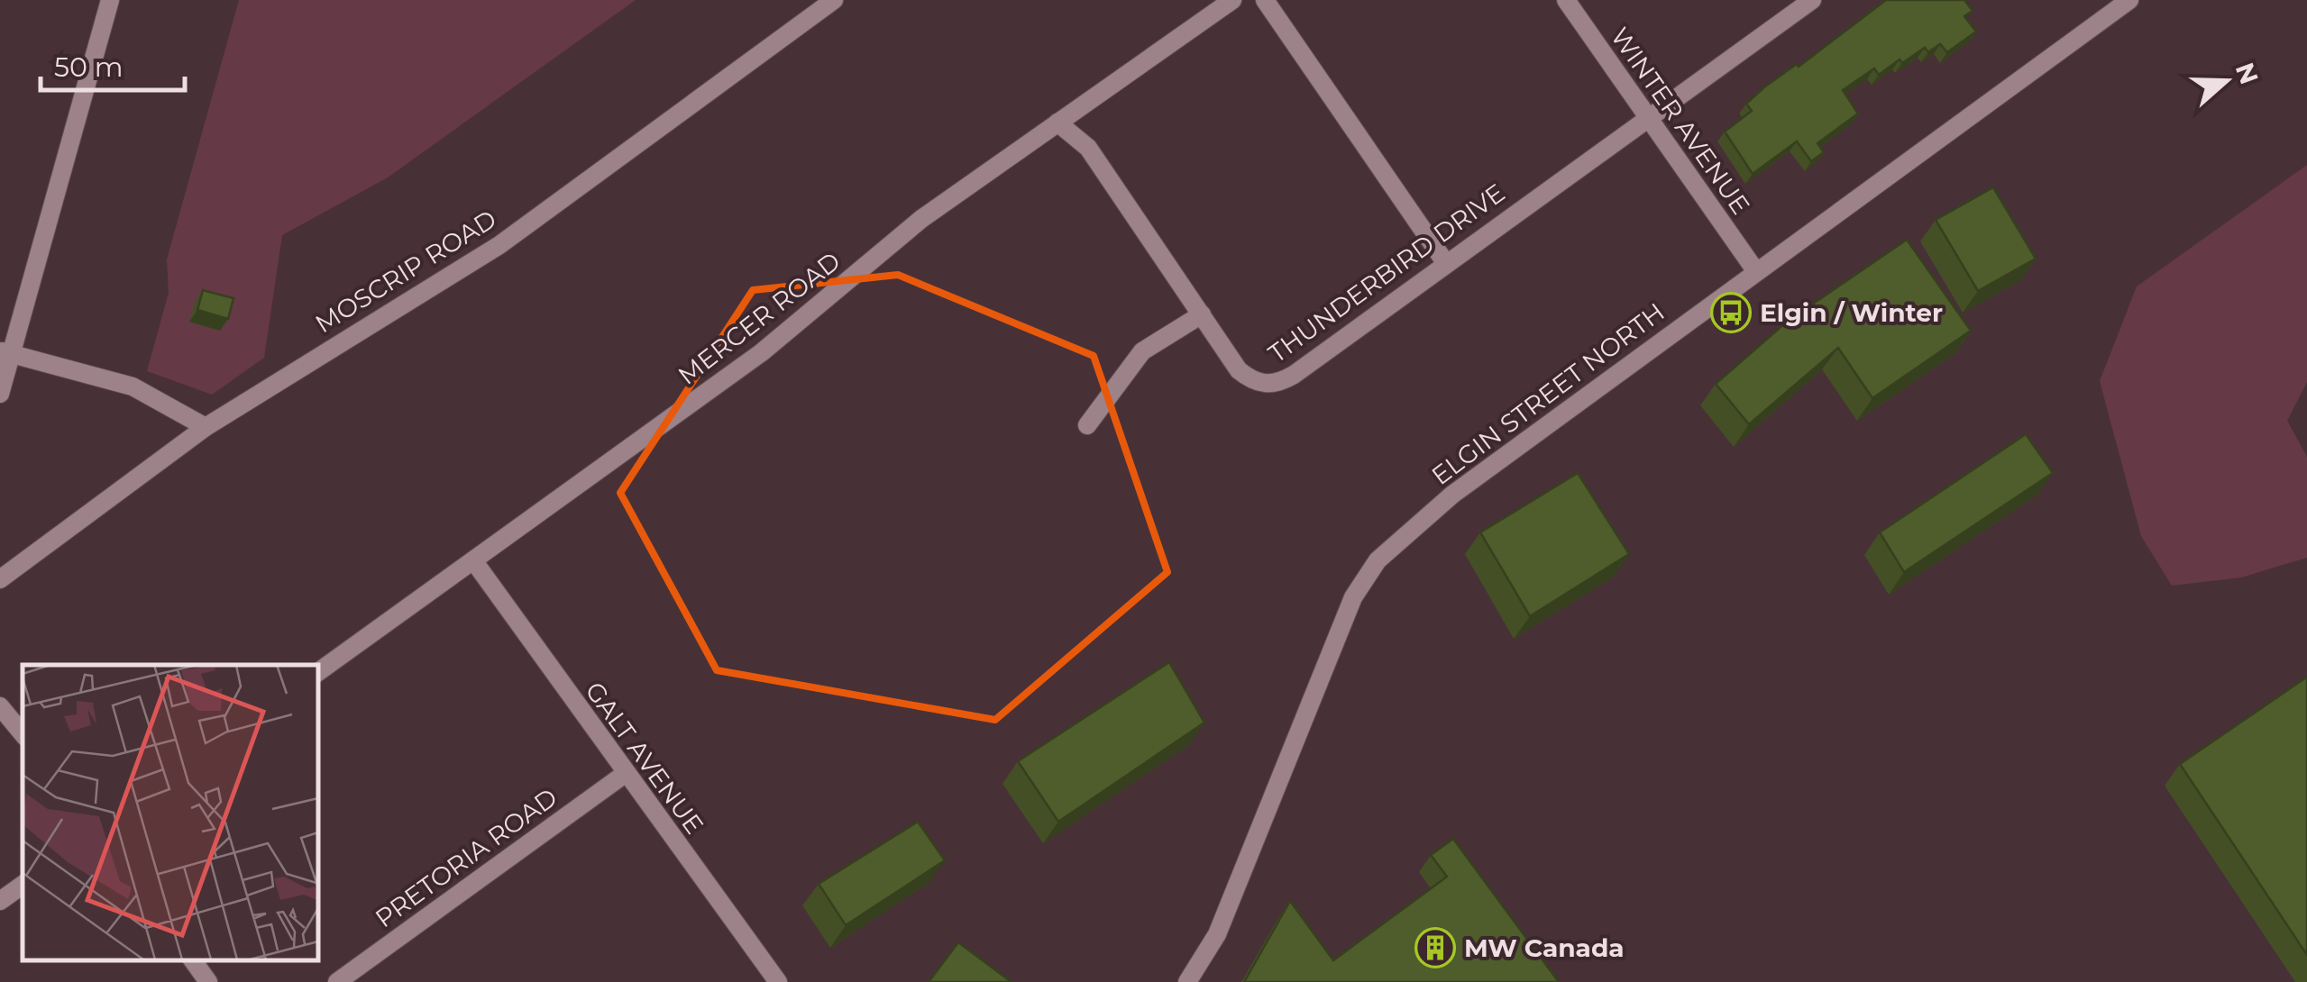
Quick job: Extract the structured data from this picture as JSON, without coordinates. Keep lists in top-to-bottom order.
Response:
{
  "streets": {
    "street": [
      "WINTER AVENUE",
      "MOSCRIP ROAD",
      "THUNDERBIRD DRIVE",
      "MERCER ROAD",
      "ELGIN STREET NORTH",
      "GALT AVENUE",
      "PRETORIA ROAD"
    ]
  },
  "crossings": [
    ["WINTER AVENUE", "THUNDERBIRD DRIVE"],
    ["WINTER AVENUE", "ELGIN STREET NORTH"],
    ["THUNDERBIRD DRIVE", "MERCER ROAD"],
    ["MERCER ROAD", "GALT AVENUE"],
    ["GALT AVENUE", "PRETORIA ROAD"]
  ],
  "places": {
    "bus stop": ["Elgin / Winter"],
    "building": ["MW Canada"]
  },
  "scale_bar": "50 m",
  "north": "right"
}
